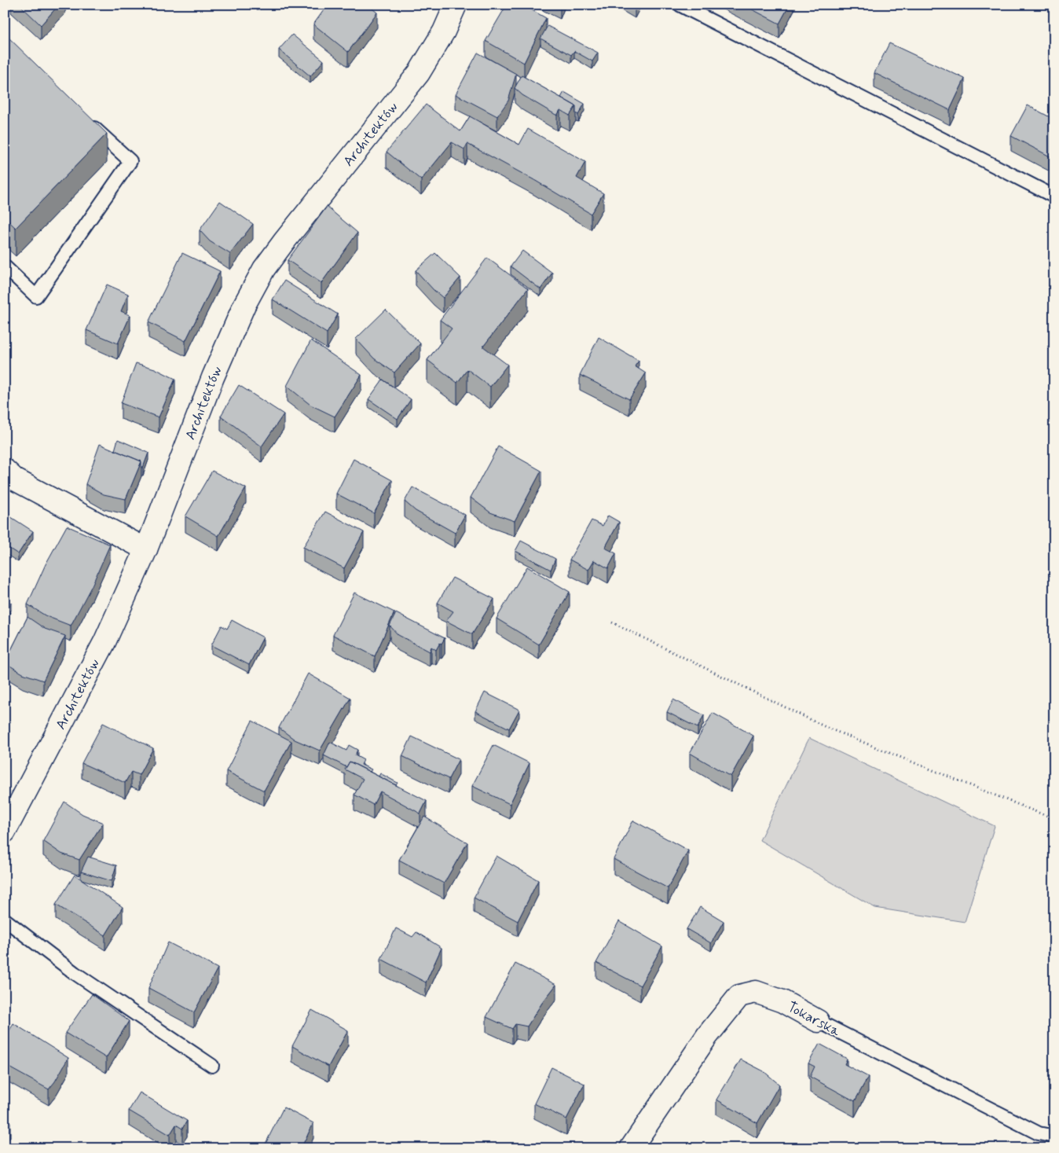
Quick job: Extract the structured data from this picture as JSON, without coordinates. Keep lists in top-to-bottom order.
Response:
{
  "streets": {
    "street": ["Architektów", "Tokarska"]
  }
}
